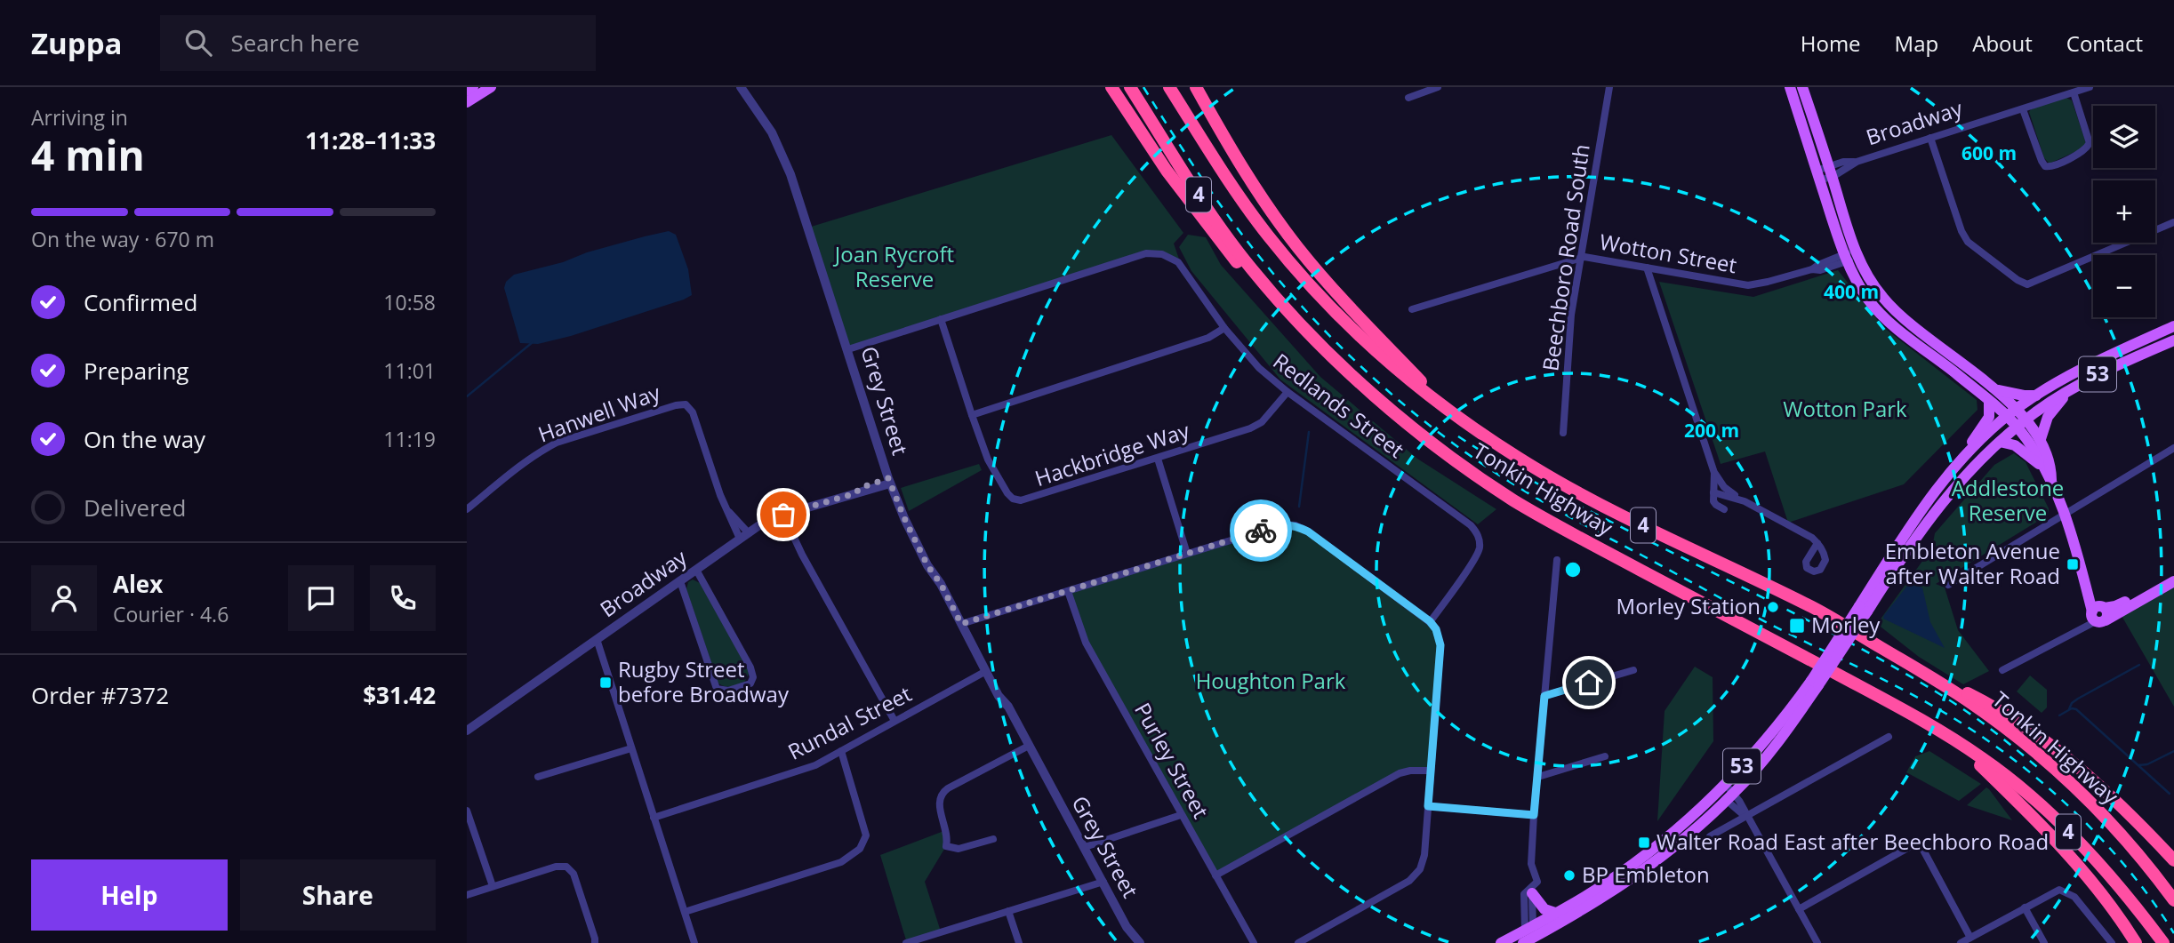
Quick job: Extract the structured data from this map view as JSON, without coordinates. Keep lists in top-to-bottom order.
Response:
{
  "streets": {
    "highway": ["4", "Tonkin Highway"],
    "main road": ["53"],
    "street": [
      "Broadway",
      "Wotton Street",
      "Beechboro Road South",
      "Grey Street",
      "Redlands Street",
      "Hanwell Way",
      "Hackbridge Way",
      "Rundal Street",
      "Purley Street"
    ]
  },
  "crossings": [
    ["Broadway", "Grey Street"],
    ["Broadway", "Hanwell Way"],
    ["Wotton Street", "Beechboro Road South"],
    ["Grey Street", "Rundal Street"],
    ["Redlands Street", "Hackbridge Way"]
  ],
  "parks": [
    "Joan Rycroft Reserve",
    "Wotton Park",
    "Addlestone Reserve",
    "Houghton Park"
  ],
  "places": {
    "transit": [
      "Embleton Avenue after Walter Road",
      "Morley",
      "Rugby Street before Broadway",
      "Walter Road East after Beechboro Road"
    ],
    "other": ["Morley Station", "BP Embleton"]
  },
  "page": {
    "header": "Zuppa",
    "search": "Search here",
    "nav": [
      "Home",
      "Map",
      "About",
      "Contact"
    ],
    "heading": ["4 min", "Arriving in", "11:28–11:33"],
    "panel": [
      "Alex",
      "Courier · 4.6",
      "Order #7372",
      "$31.42"
    ],
    "map_buttons": ["+", "−"],
    "bar": "On the way · 670 m",
    "list": [
      ["Confirmed", "10:58"],
      ["Preparing", "11:01"],
      ["On the way", "11:19"],
      "Delivered"
    ],
    "buttons": ["Help", "Share"]
  },
  "rings": ["600 m", "400 m", "200 m"]
}
